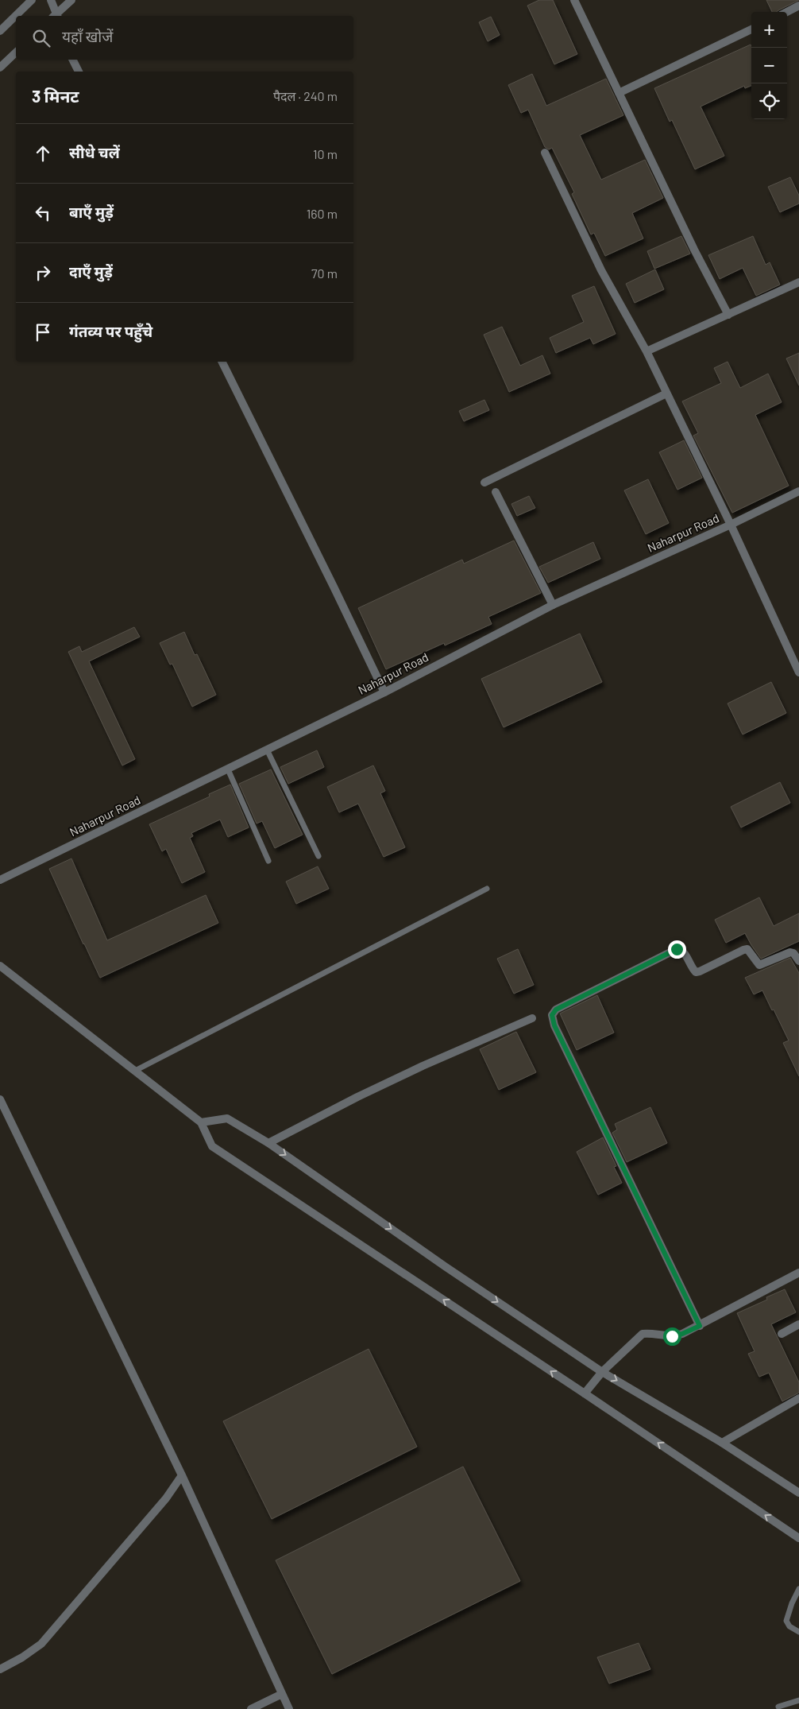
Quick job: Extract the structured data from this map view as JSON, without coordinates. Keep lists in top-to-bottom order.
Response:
{
  "streets": {
    "street": ["Naharpur Road"]
  },
  "page": {
    "map_buttons": ["+", "−"],
    "search": "यहाँ खोजें",
    "heading": ["3 मिनट", "पैदल · 240 m"],
    "list": [
      ["सीधे चलें", "10 m"],
      ["बाएँ मुड़ें", "160 m"],
      ["दाएँ मुड़ें", "70 m"],
      "गंतव्य पर पहुँचे"
    ]
  }
}
